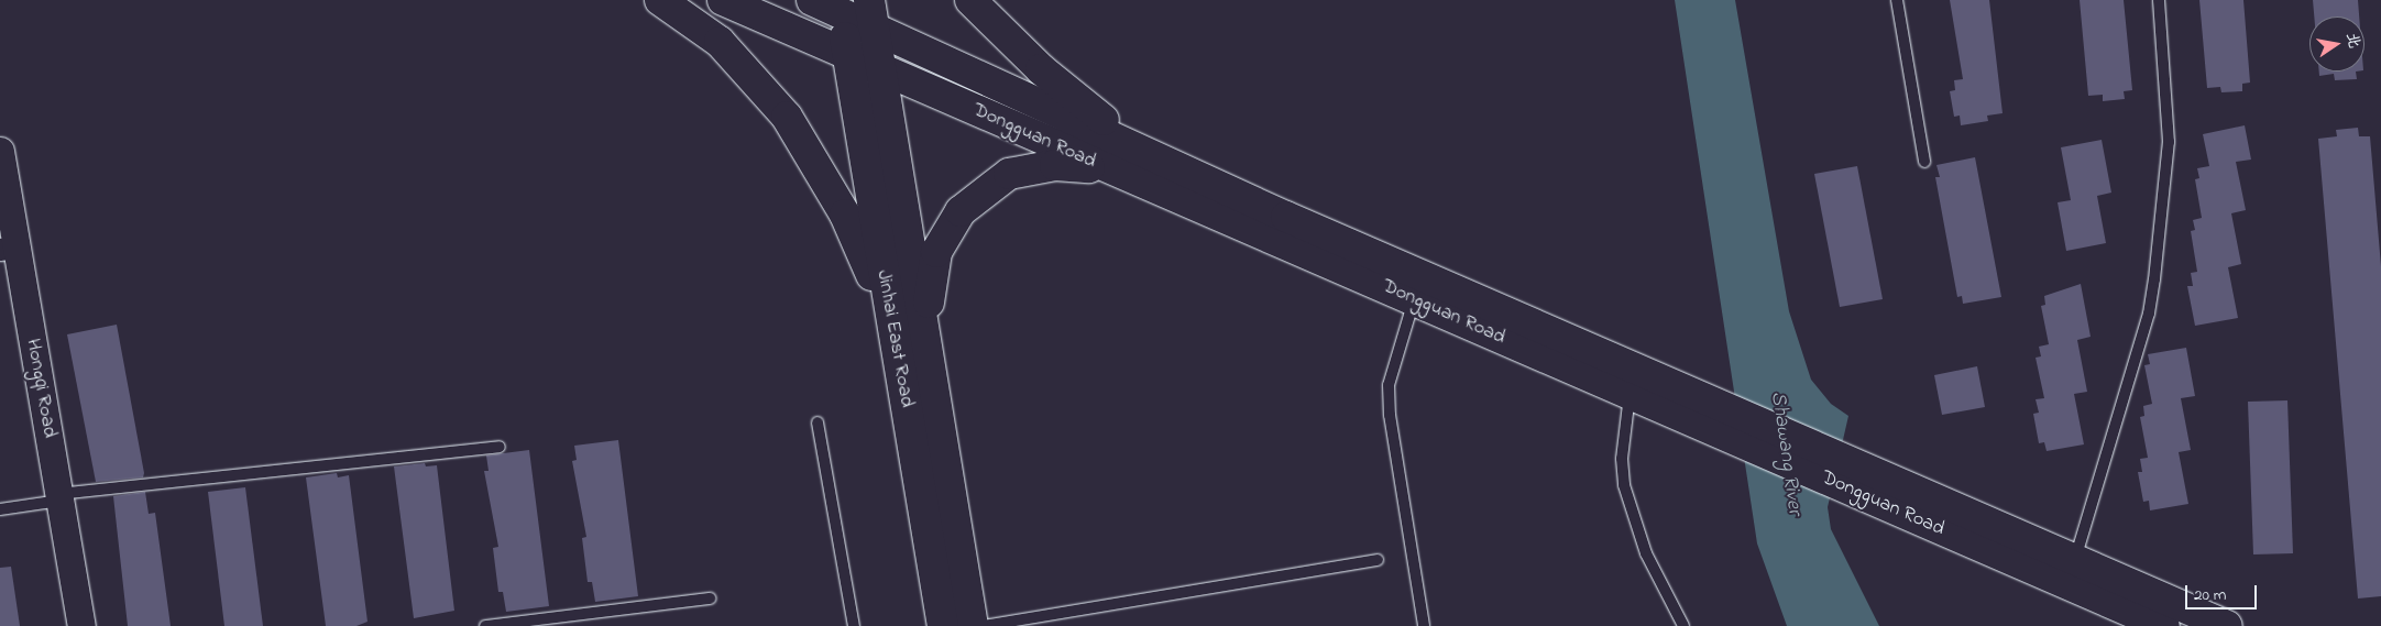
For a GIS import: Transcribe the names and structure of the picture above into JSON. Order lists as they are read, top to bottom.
{
  "streets": {
    "main road": ["Dongguan Road", "Jinhai East Road"],
    "street": ["Hongqi Road"]
  },
  "crossings": [
    ["Dongguan Road", "Jinhai East Road"]
  ],
  "water": ["Shawang River"],
  "scale_bar": "20 m",
  "north": "right"
}
